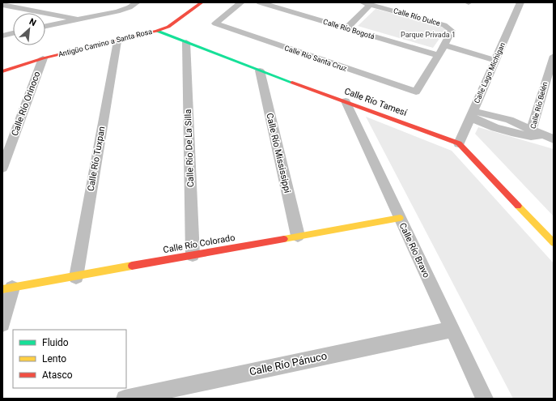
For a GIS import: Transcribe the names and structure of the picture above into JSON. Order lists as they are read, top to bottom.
{
  "streets": {
    "street": [
      "Calle Río Dulce",
      "Calle Río Bogotá",
      "Antigüo Camino a Santa Rosa",
      "Calle Río Santa Cruz",
      "Calle Lago Michigan",
      "Calle Río Tamesí",
      "Calle Río Orinoco",
      "Calle Río Belén",
      "Calle Río De La Silla",
      "Calle Río Mississippi",
      "Calle Río Tuxpan",
      "Calle Río Colorado",
      "Calle Río Bravo",
      "Calle Río Pánuco"
    ]
  },
  "crossings": [
    ["Calle Río Bogotá", "Calle Río Santa Cruz"],
    ["Antigüo Camino a Santa Rosa", "Calle Río Tamesí"],
    ["Antigüo Camino a Santa Rosa", "Calle Río Orinoco"],
    ["Antigüo Camino a Santa Rosa", "Calle Río Tuxpan"],
    ["Calle Lago Michigan", "Calle Río Tamesí"],
    ["Calle Río Tamesí", "Calle Río De La Silla"],
    ["Calle Río Tamesí", "Calle Río Mississippi"],
    ["Calle Río Tamesí", "Calle Río Bravo"],
    ["Calle Río De La Silla", "Calle Río Colorado"],
    ["Calle Río Mississippi", "Calle Río Colorado"],
    ["Calle Río Tuxpan", "Calle Río Colorado"],
    ["Calle Río Colorado", "Calle Río Bravo"],
    ["Calle Río Bravo", "Calle Río Pánuco"]
  ],
  "parks": ["Parque Privada 1"],
  "legend": ["Fluido", "Lento", "Atasco"],
  "north": "top right"
}
